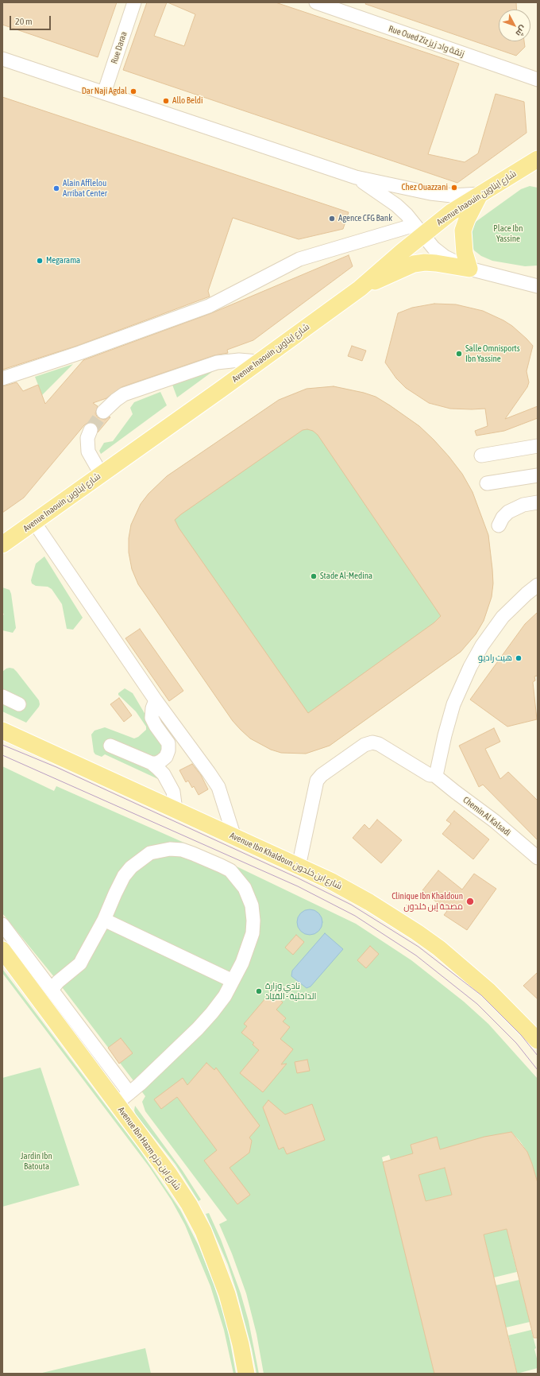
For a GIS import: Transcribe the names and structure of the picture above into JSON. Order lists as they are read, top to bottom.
{
  "streets": {
    "main road": ["Avenue Inaouin شارع ايناوين", "Avenue Ibn Khaldoun شارع ابن خلدون", "Avenue Ibn Hazm شارع ابن حزم"],
    "street": ["Rue Oued Ziz زنقة واد زيز", "Rue Daraa", "Chemin Al Kalsadi"]
  },
  "crossings": [
    ["Chemin Al Kalsadi", "Avenue Ibn Khaldoun شارع ابن خلدون"]
  ],
  "parks": ["Place Ibn Yassine", "Jardin Ibn Batouta"],
  "places": [
    "Dar Naji Agdal",
    "Allo Beldi",
    "Chez Ouazzani",
    "Alain Afflelou Arribat Center",
    "Agence CFG Bank",
    "Megarama",
    "Salle Omnisports Ibn Yassine",
    "Stade Al-Medina",
    "هيت راديو",
    "Clinique Ibn Khaldoun مصحة إبن خلدون",
    "نادي وزارة الداخلية - القيّاد"
  ],
  "scale_bar": "20 m",
  "north": "bottom right"
}
